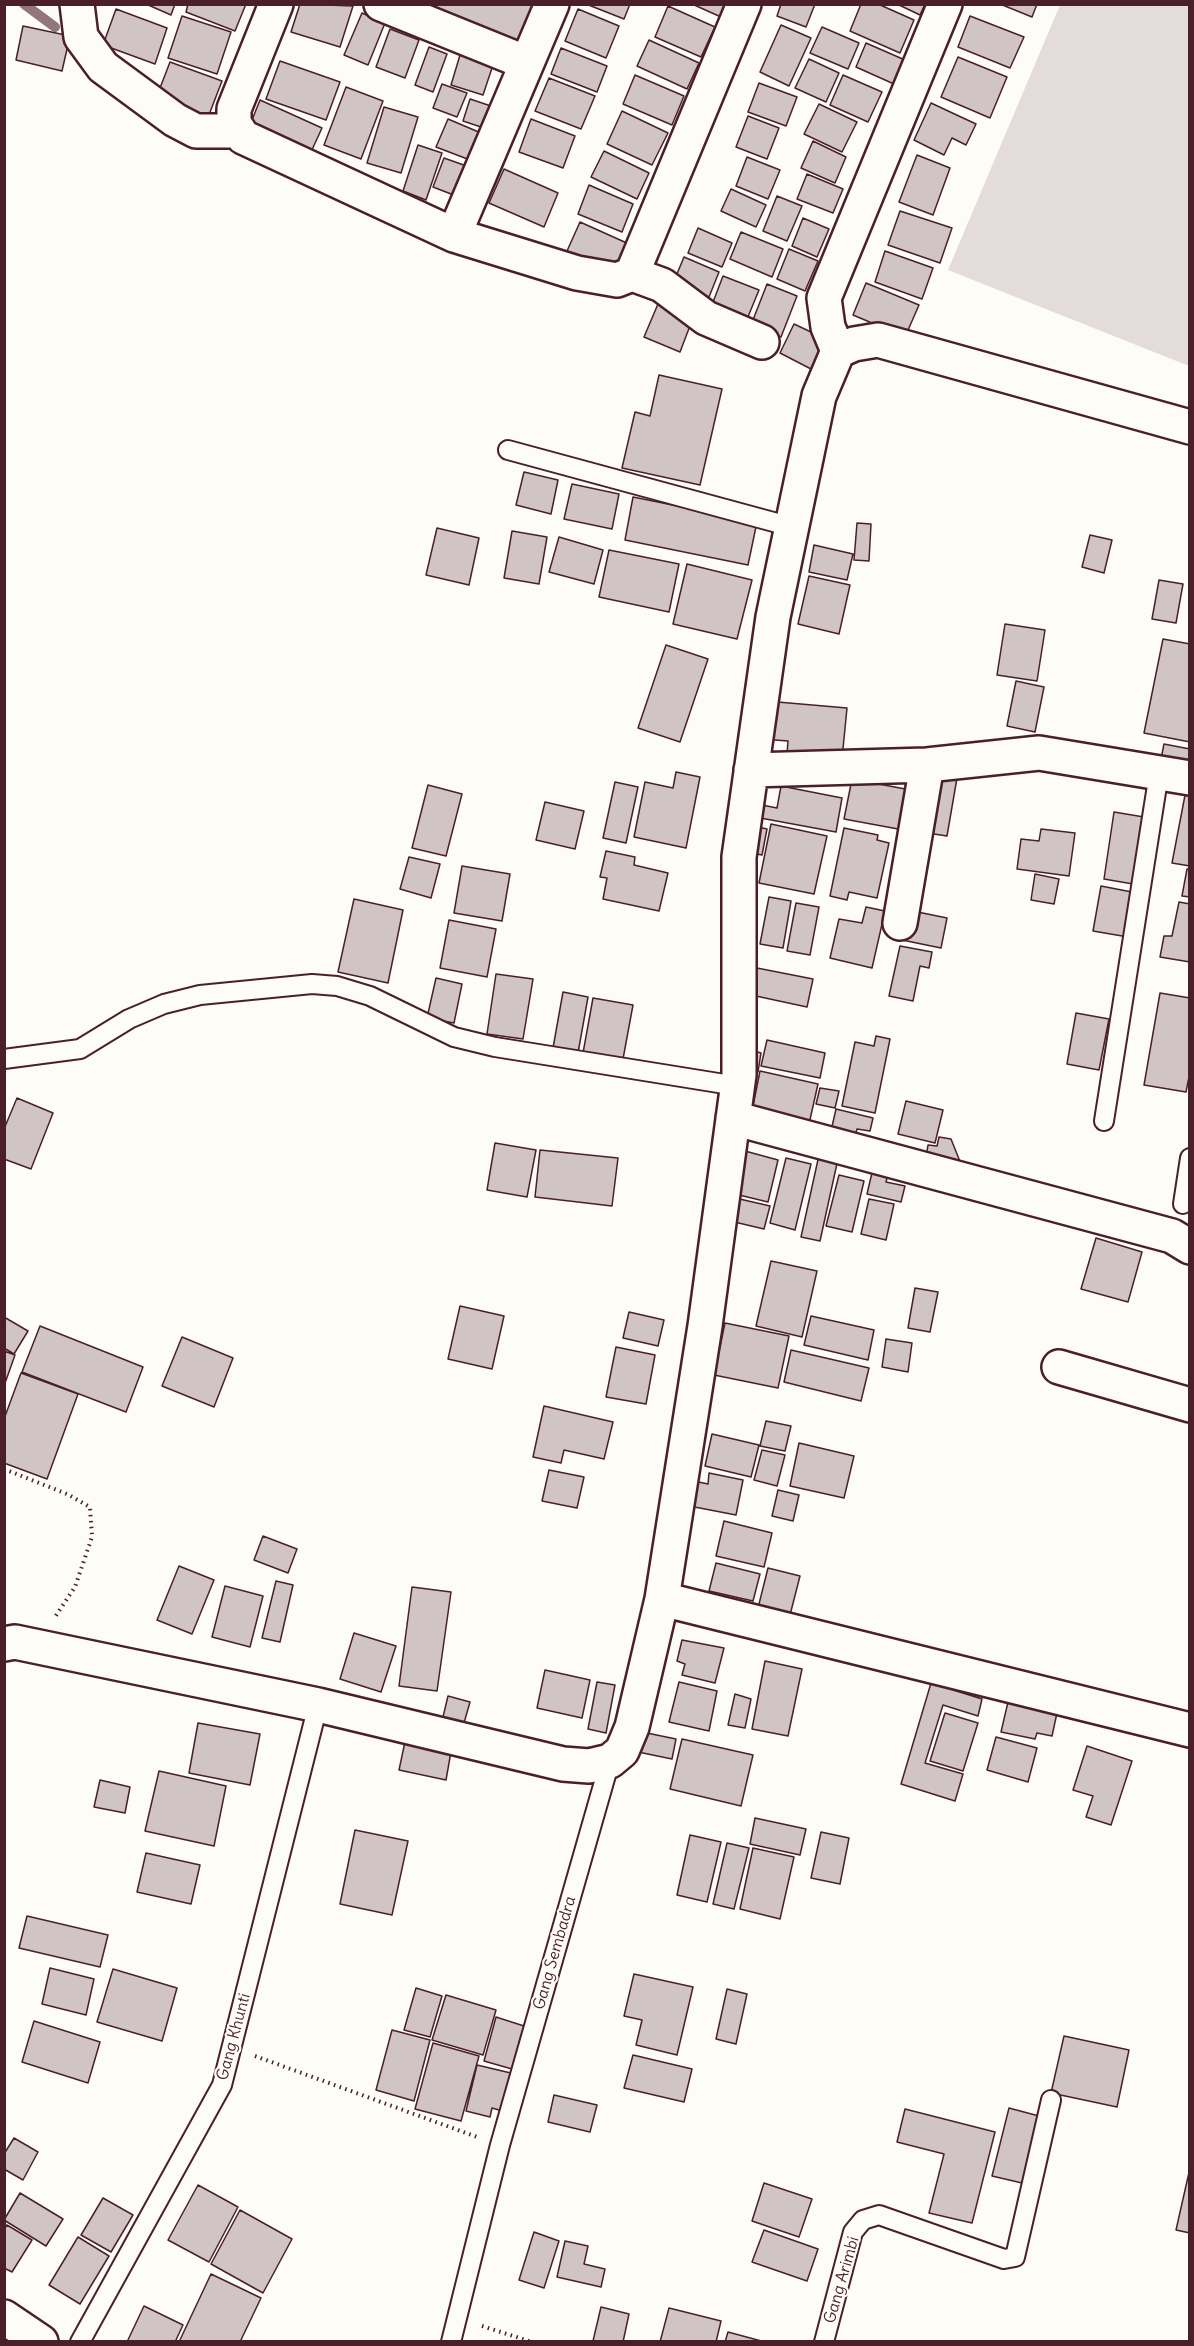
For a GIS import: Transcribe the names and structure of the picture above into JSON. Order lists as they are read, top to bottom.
{
  "streets": {
    "lane": ["Gang Sembadra", "Gang Khunti", "Gang Arimbi"]
  }
}
